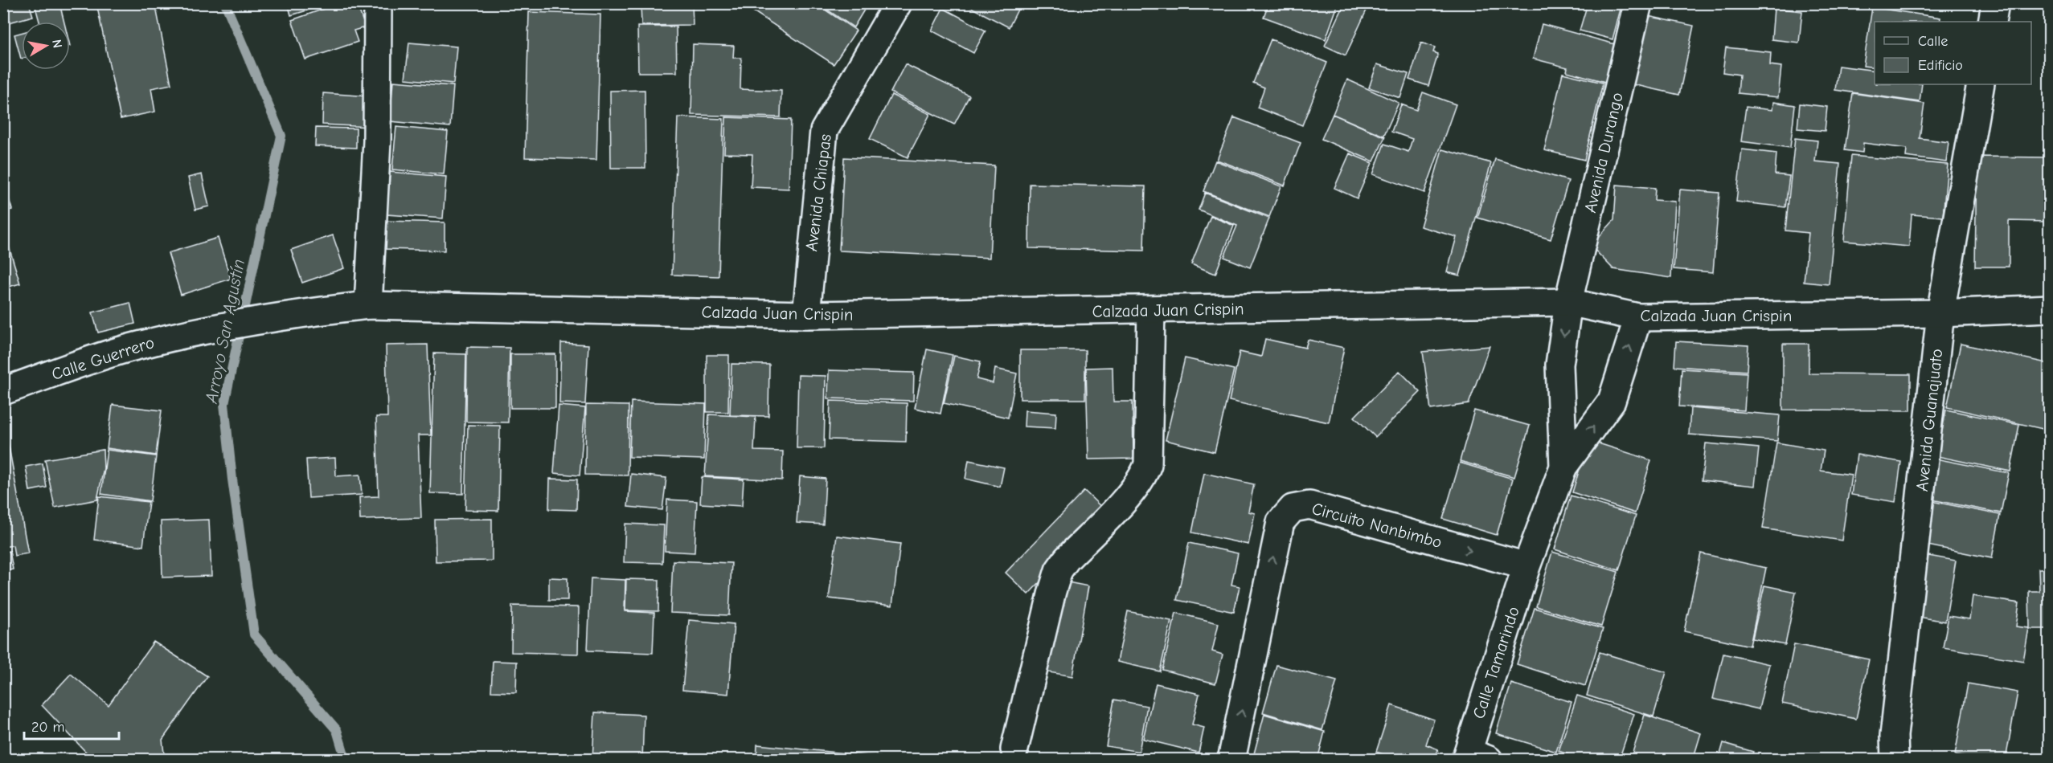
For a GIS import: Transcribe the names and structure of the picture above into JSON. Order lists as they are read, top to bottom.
{
  "streets": {
    "street": [
      "Avenida Durango",
      "Avenida Chiapas",
      "Calzada Juan Crispin",
      "Calle Guerrero",
      "Avenida Guanajuato",
      "Circuito Nanbimbo",
      "Calle Tamarindo"
    ]
  },
  "crossings": [
    ["Avenida Durango", "Calzada Juan Crispin"],
    ["Avenida Chiapas", "Calzada Juan Crispin"],
    ["Calzada Juan Crispin", "Calle Guerrero"],
    ["Calzada Juan Crispin", "Avenida Guanajuato"],
    ["Circuito Nanbimbo", "Calle Tamarindo"]
  ],
  "water": ["Arroyo San Agustín"],
  "legend": ["Calle", "Edificio"],
  "scale_bar": "20 m",
  "north": "right"
}
